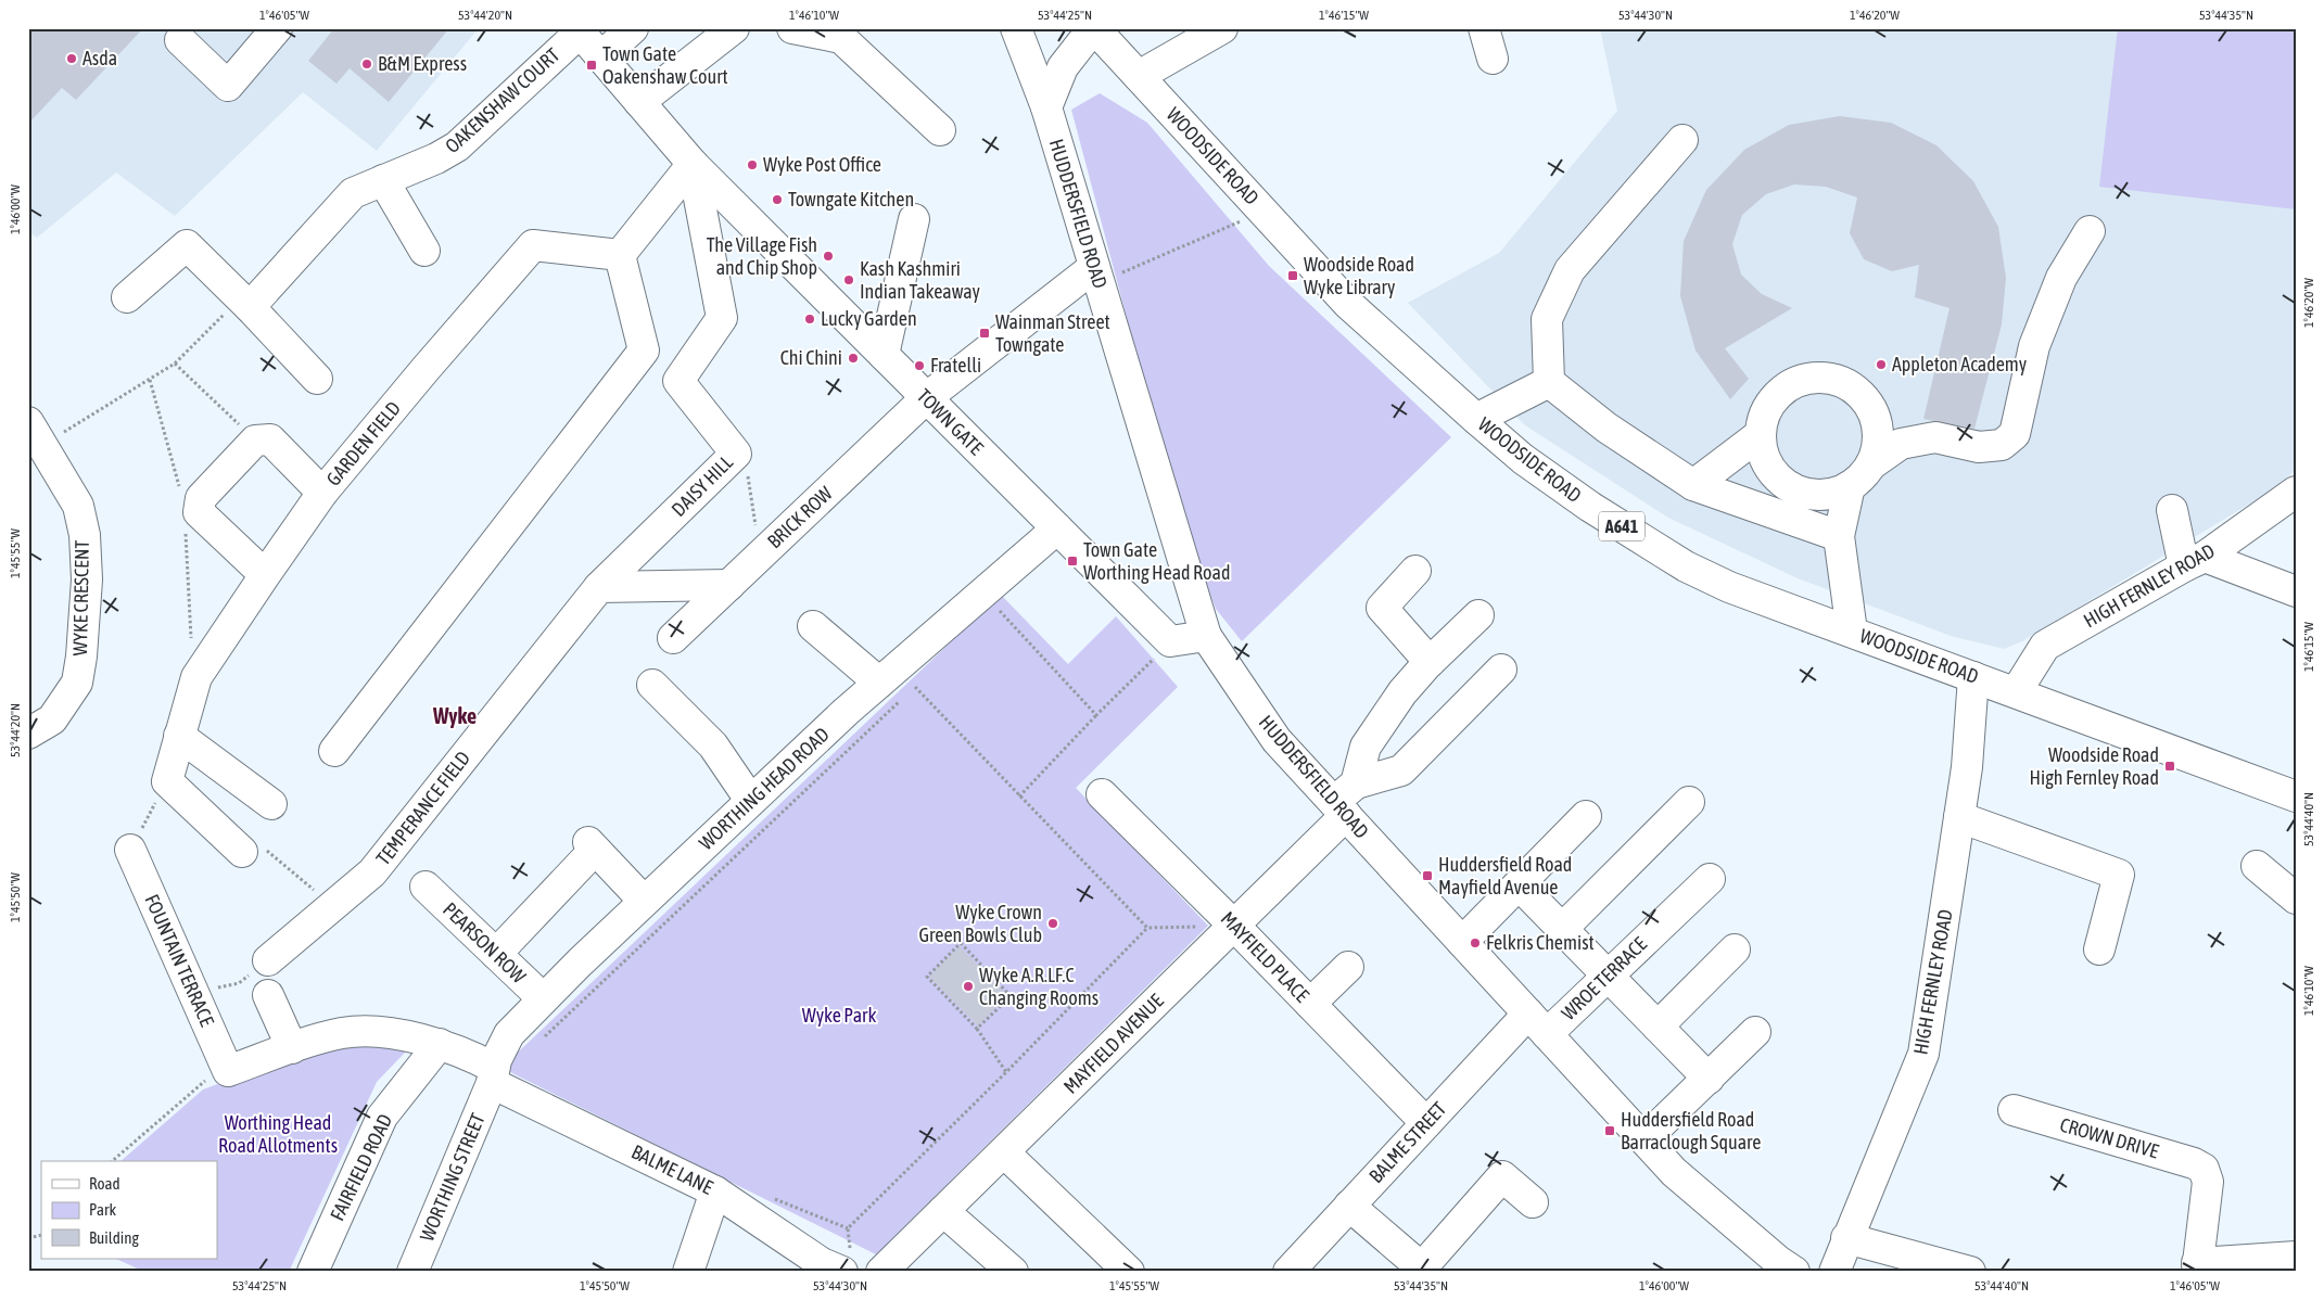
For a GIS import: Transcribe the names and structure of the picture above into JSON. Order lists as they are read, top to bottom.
{
  "streets": {
    "street": [
      "OAKENSHAW COURT",
      "WOODSIDE ROAD",
      "HUDDERSFIELD ROAD",
      "TOWN GATE",
      "GARDEN FIELD",
      "DAISY HILL",
      "BRICK ROW",
      "A641",
      "HIGH FERNLEY ROAD",
      "WYKE CRESCENT",
      "WORTHING HEAD ROAD",
      "TEMPERANCE FIELD",
      "PEARSON ROW",
      "MAYFIELD PLACE",
      "FOUNTAIN TERRACE",
      "WROE TERRACE",
      "MAYFIELD AVENUE",
      "CROWN DRIVE",
      "BALME STREET",
      "FAIRFIELD ROAD",
      "BALME LANE",
      "WORTHING STREET"
    ]
  },
  "crossings": [
    ["OAKENSHAW COURT", "TOWN GATE"],
    ["WOODSIDE ROAD", "HIGH FERNLEY ROAD"],
    ["HUDDERSFIELD ROAD", "BRICK ROW"],
    ["HUDDERSFIELD ROAD", "WROE TERRACE"],
    ["HUDDERSFIELD ROAD", "MAYFIELD AVENUE"],
    ["HUDDERSFIELD ROAD", "BALME STREET"],
    ["TOWN GATE", "DAISY HILL"],
    ["TOWN GATE", "BRICK ROW"],
    ["TOWN GATE", "WORTHING HEAD ROAD"],
    ["DAISY HILL", "TEMPERANCE FIELD"],
    ["WORTHING HEAD ROAD", "PEARSON ROW"],
    ["WORTHING HEAD ROAD", "BALME LANE"],
    ["WORTHING HEAD ROAD", "WORTHING STREET"],
    ["MAYFIELD PLACE", "MAYFIELD AVENUE"],
    ["MAYFIELD PLACE", "BALME STREET"],
    ["WROE TERRACE", "BALME STREET"],
    ["BALME LANE", "WORTHING STREET"]
  ],
  "districts": ["Wyke"],
  "parks": ["Wyke Park", "Worthing Head Road Allotments"],
  "places": {
    "other": [
      "Asda",
      "B&M Express",
      "Wyke Post Office",
      "Towngate Kitchen",
      "The Village Fish and Chip Shop",
      "Kash Kashmiri Indian Takeaway",
      "Lucky Garden",
      "Chi Chini",
      "Appleton Academy",
      "Fratelli",
      "Wyke Crown Green Bowls Club",
      "Felkris Chemist",
      "Wyke A.R.LF.C Changing Rooms"
    ],
    "transit": [
      "Town Gate Oakenshaw Court",
      "Woodside Road Wyke Library",
      "Wainman Street Towngate",
      "Town Gate Worthing Head Road",
      "Woodside Road High Fernley Road",
      "Huddersfield Road Mayfield Avenue",
      "Huddersfield Road Barraclough Square"
    ]
  },
  "legend": ["Road", "Park", "Building"],
  "coordinates": [
    "1°46'05\"W",
    "53°44'20\"N",
    "1°46'10\"W",
    "53°44'25\"N",
    "1°46'15\"W",
    "53°44'30\"N",
    "1°46'20\"W",
    "53°44'35\"N",
    "1°46'00\"W",
    "1°45'55\"W",
    "53°44'40\"N",
    "1°45'50\"W"
  ]
}
